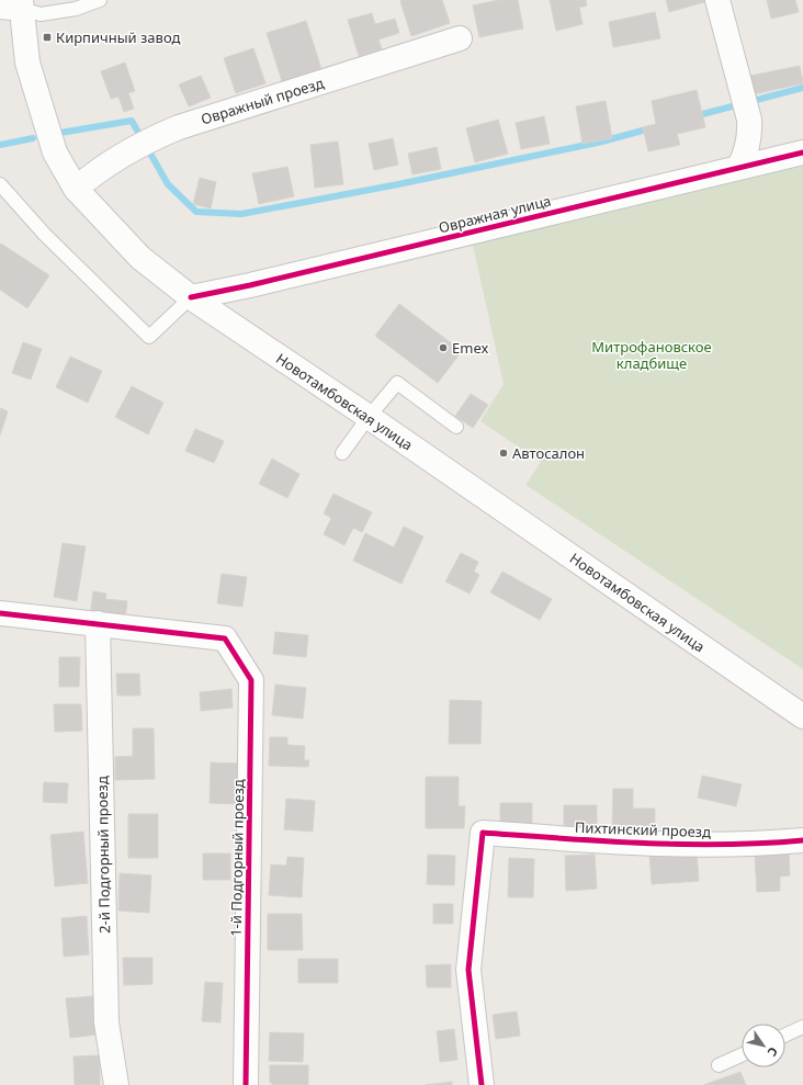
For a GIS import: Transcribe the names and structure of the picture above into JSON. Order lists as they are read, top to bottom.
{
  "streets": {
    "street": [
      "Овражный проезд",
      "Овражная улица",
      "Новотамбовская улица",
      "Пихтинский проезд",
      "2-й Подгорный проезд",
      "1-й Подгорный проезд"
    ]
  },
  "crossings": [
    ["Овражный проезд", "Новотамбовская улица"],
    ["Овражная улица", "Новотамбовская улица"],
    ["2-й Подгорный проезд", "1-й Подгорный проезд"]
  ],
  "parks": ["Митрофановское кладбище"],
  "places": {
    "transit": ["Кирпичный завод"],
    "other": ["Emex", "Автосалон"]
  },
  "north": "bottom right"
}
